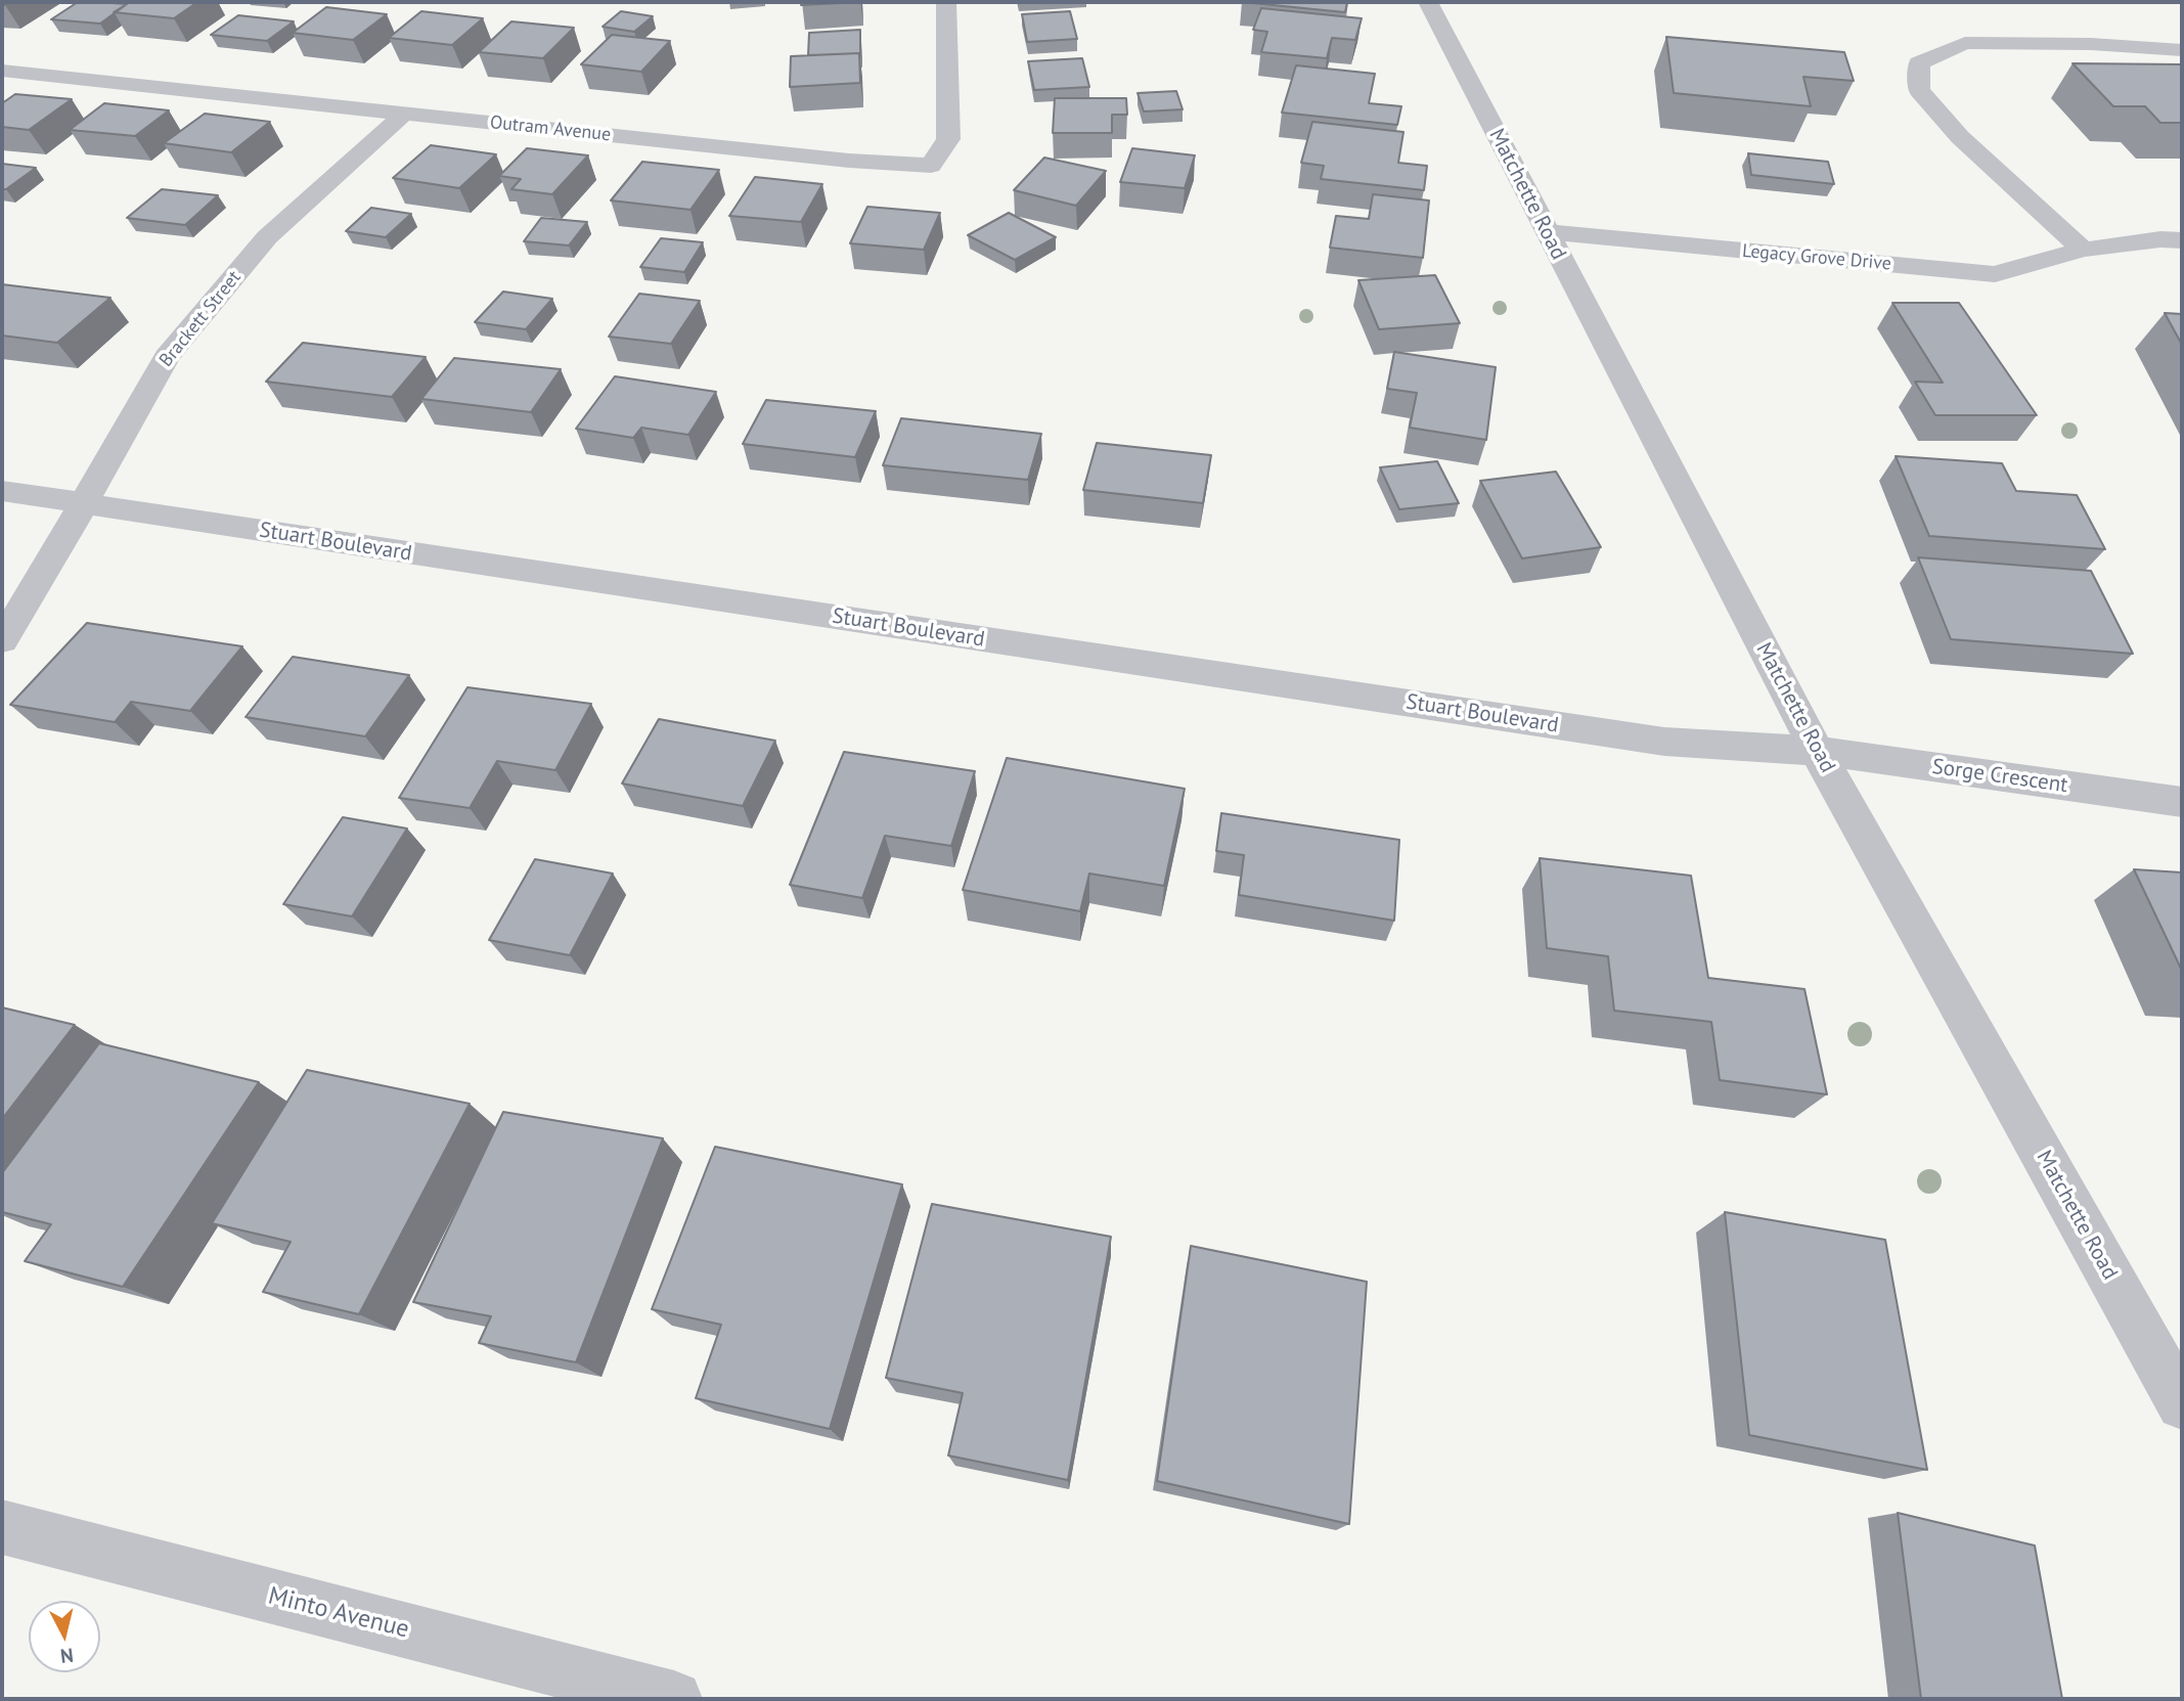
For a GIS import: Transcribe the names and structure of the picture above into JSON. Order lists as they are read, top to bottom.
{
  "streets": {
    "street": [
      "Outram Avenue",
      "Matchette Road",
      "Legacy Grove Drive",
      "Brackett Street",
      "Stuart Boulevard",
      "Sorge Crescent",
      "Minto Avenue"
    ]
  },
  "crossings": [
    ["Outram Avenue", "Brackett Street"],
    ["Matchette Road", "Legacy Grove Drive"],
    ["Matchette Road", "Stuart Boulevard"],
    ["Matchette Road", "Sorge Crescent"],
    ["Brackett Street", "Stuart Boulevard"],
    ["Stuart Boulevard", "Sorge Crescent"]
  ],
  "north": "bottom"
}
